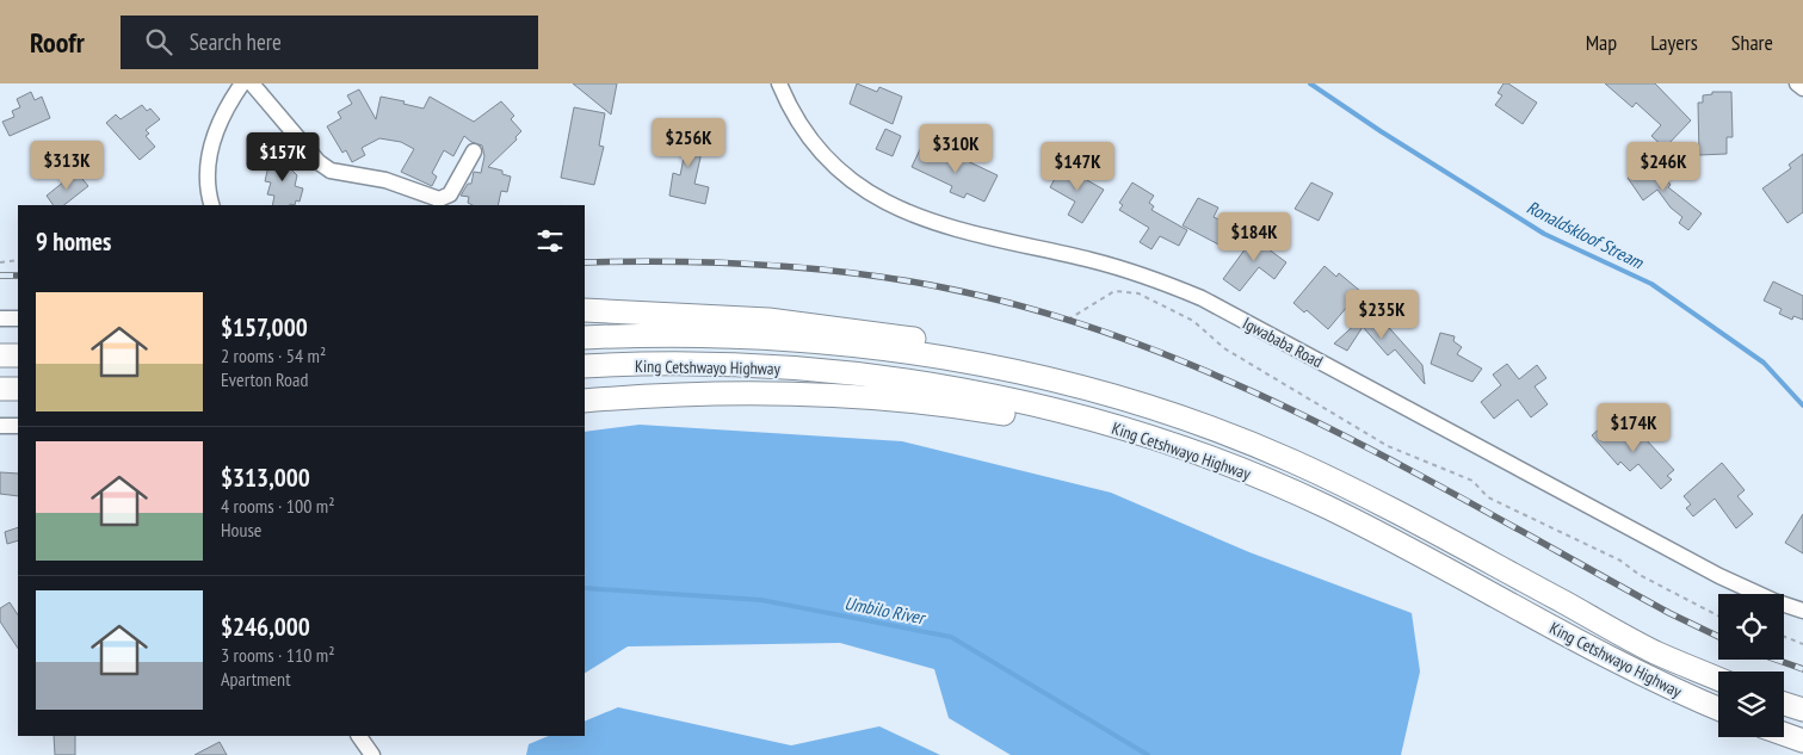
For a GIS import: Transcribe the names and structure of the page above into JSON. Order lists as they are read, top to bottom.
{
  "streets": {
    "highway": ["King Cetshwayo Highway"],
    "street": ["Igwababa Road"]
  },
  "water": ["Ronaldskloof Stream", "Umbilo River"],
  "page": {
    "header": "Roofr",
    "search": "Search here",
    "nav": ["Map", "Layers", "Share"],
    "price": [
      "$256K",
      "$310K",
      "$157K",
      "$313K",
      "$147K",
      "$246K",
      "$184K",
      "$235K",
      "$174K"
    ],
    "heading": "9 homes",
    "list": [
      {
        "name": "$157,000",
        "note": "2 rooms · 54 m² · Everton Road"
      },
      {
        "name": "$313,000",
        "note": "4 rooms · 100 m² · House"
      },
      {
        "name": "$246,000",
        "note": "3 rooms · 110 m² · Apartment"
      }
    ]
  }
}
